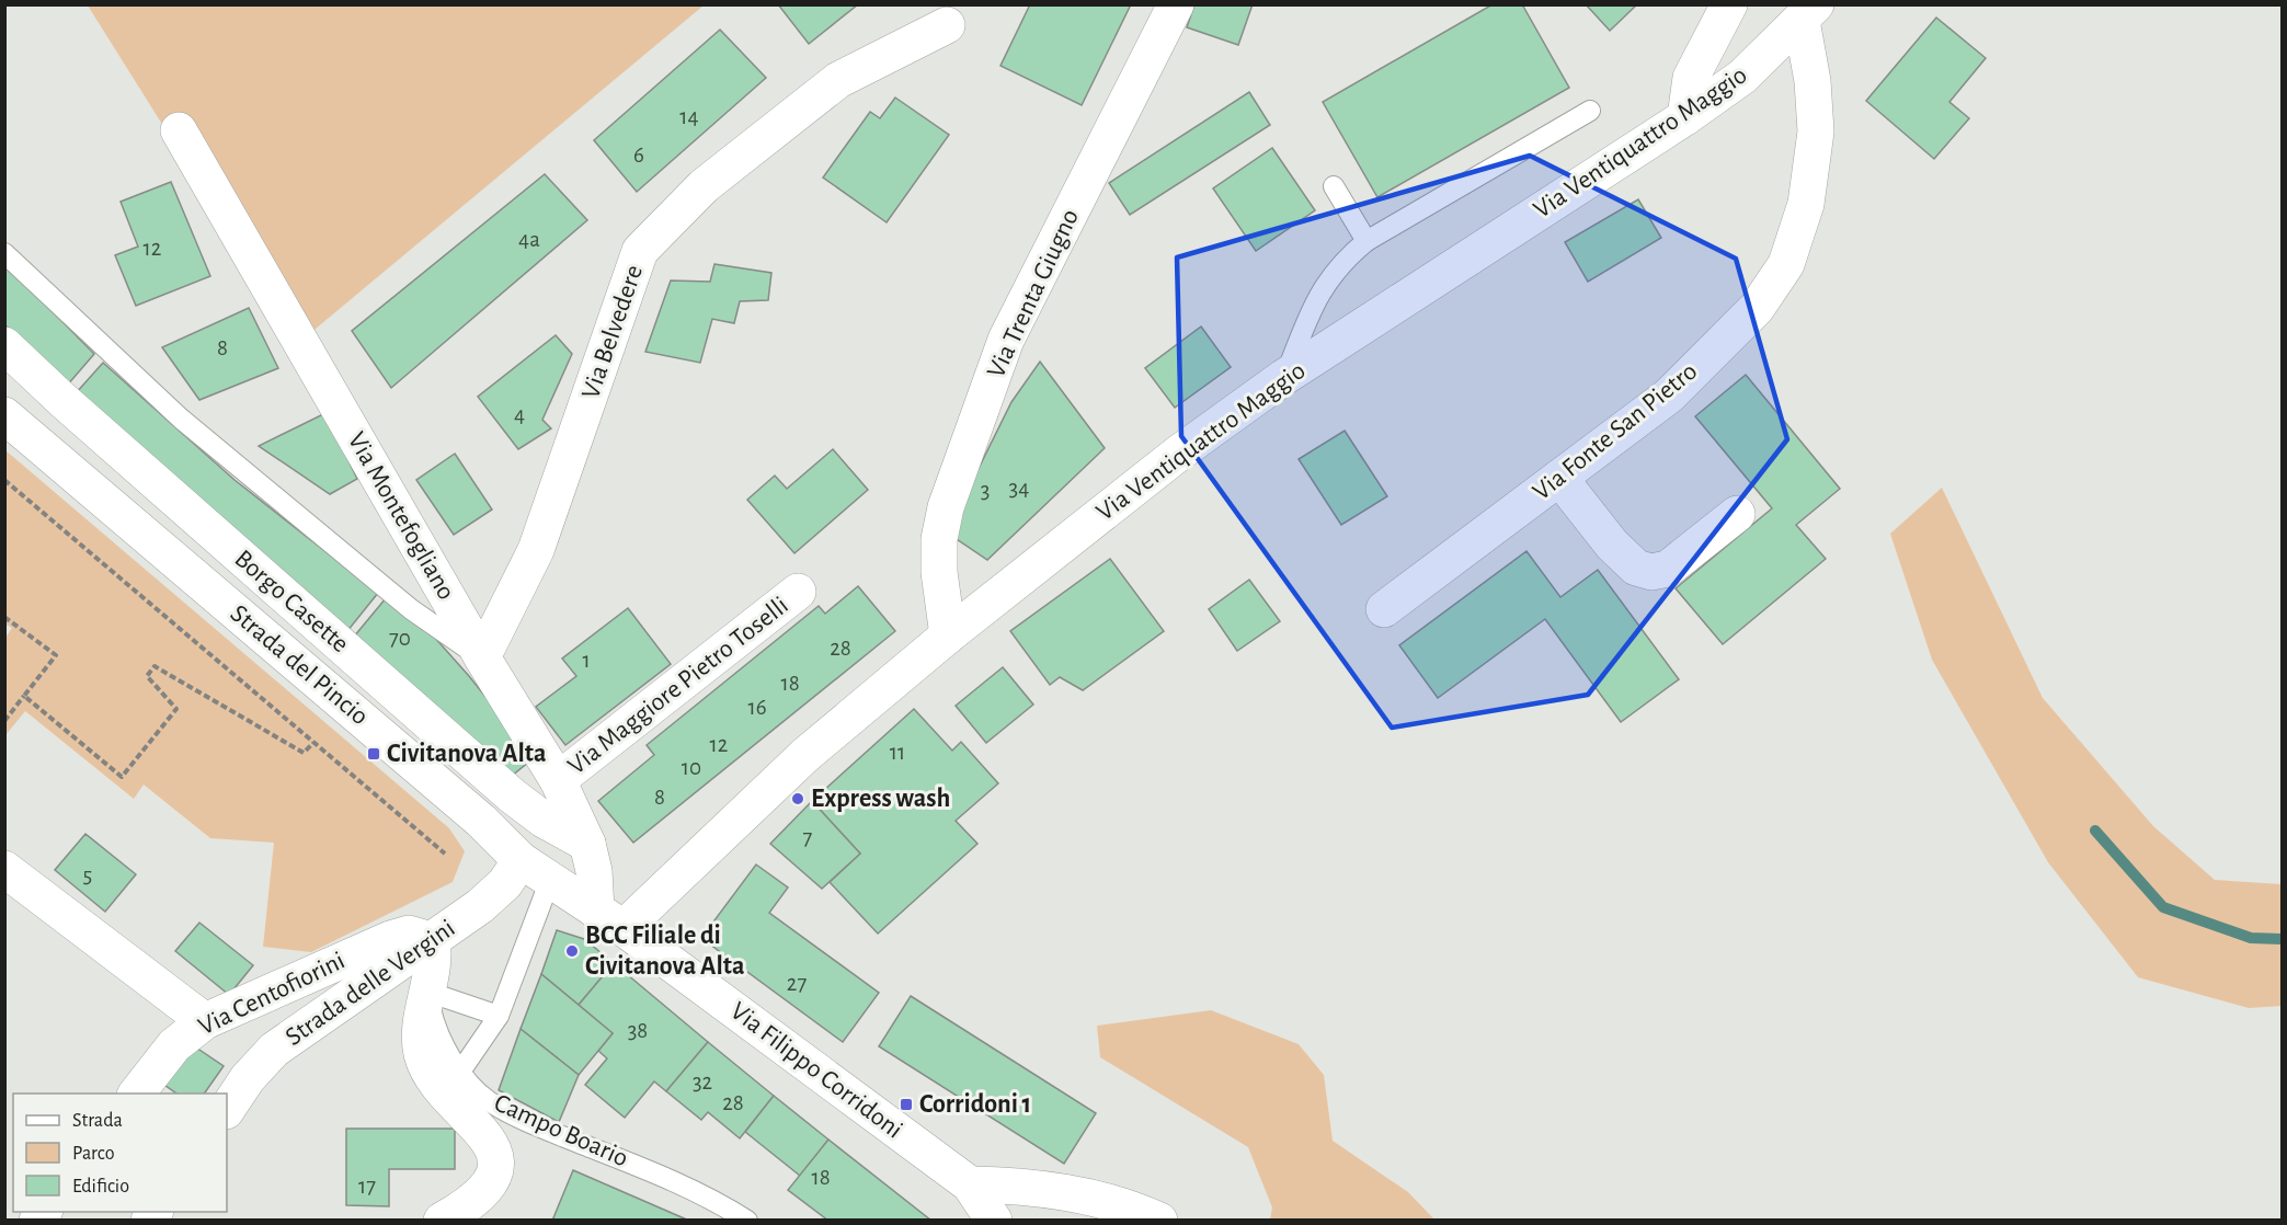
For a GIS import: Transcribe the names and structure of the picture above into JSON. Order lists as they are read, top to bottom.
{
  "streets": {
    "street": [
      "Via Ventiquattro Maggio",
      "Via Trenta Giugno",
      "Via Belvedere",
      "Via Fonte San Pietro",
      "Via Montefogliano",
      "Borgo Casette",
      "Strada del Pincio",
      "Via Maggiore Pietro Toselli",
      "Strada delle Vergini",
      "Via Centofiorini",
      "Via Filippo Corridoni"
    ],
    "lane": ["Campo Boario"]
  },
  "crossings": [
    ["Via Ventiquattro Maggio", "Via Trenta Giugno"],
    ["Via Ventiquattro Maggio", "Via Fonte San Pietro"],
    ["Via Ventiquattro Maggio", "Via Montefogliano"],
    ["Via Ventiquattro Maggio", "Strada del Pincio"],
    ["Via Ventiquattro Maggio", "Via Filippo Corridoni"],
    ["Via Belvedere", "Via Montefogliano"],
    ["Via Montefogliano", "Borgo Casette"],
    ["Via Montefogliano", "Strada del Pincio"],
    ["Via Montefogliano", "Via Maggiore Pietro Toselli"],
    ["Via Montefogliano", "Via Filippo Corridoni"],
    ["Strada del Pincio", "Strada delle Vergini"],
    ["Strada del Pincio", "Via Filippo Corridoni"],
    ["Strada delle Vergini", "Via Centofiorini"]
  ],
  "places": {
    "transit": ["Civitanova Alta", "Corridoni 1"],
    "other": ["Express wash", "BCC Filiale di Civitanova Alta"]
  },
  "house_numbers": [
    "14",
    "6",
    "4a",
    "12",
    "8",
    "4",
    "34",
    "3",
    "70",
    "28",
    "1",
    "18",
    "16",
    "12",
    "11",
    "10",
    "8",
    "7",
    "5",
    "27",
    "38",
    "32",
    "28",
    "18",
    "17"
  ],
  "legend": ["Strada", "Parco", "Edificio"]
}
